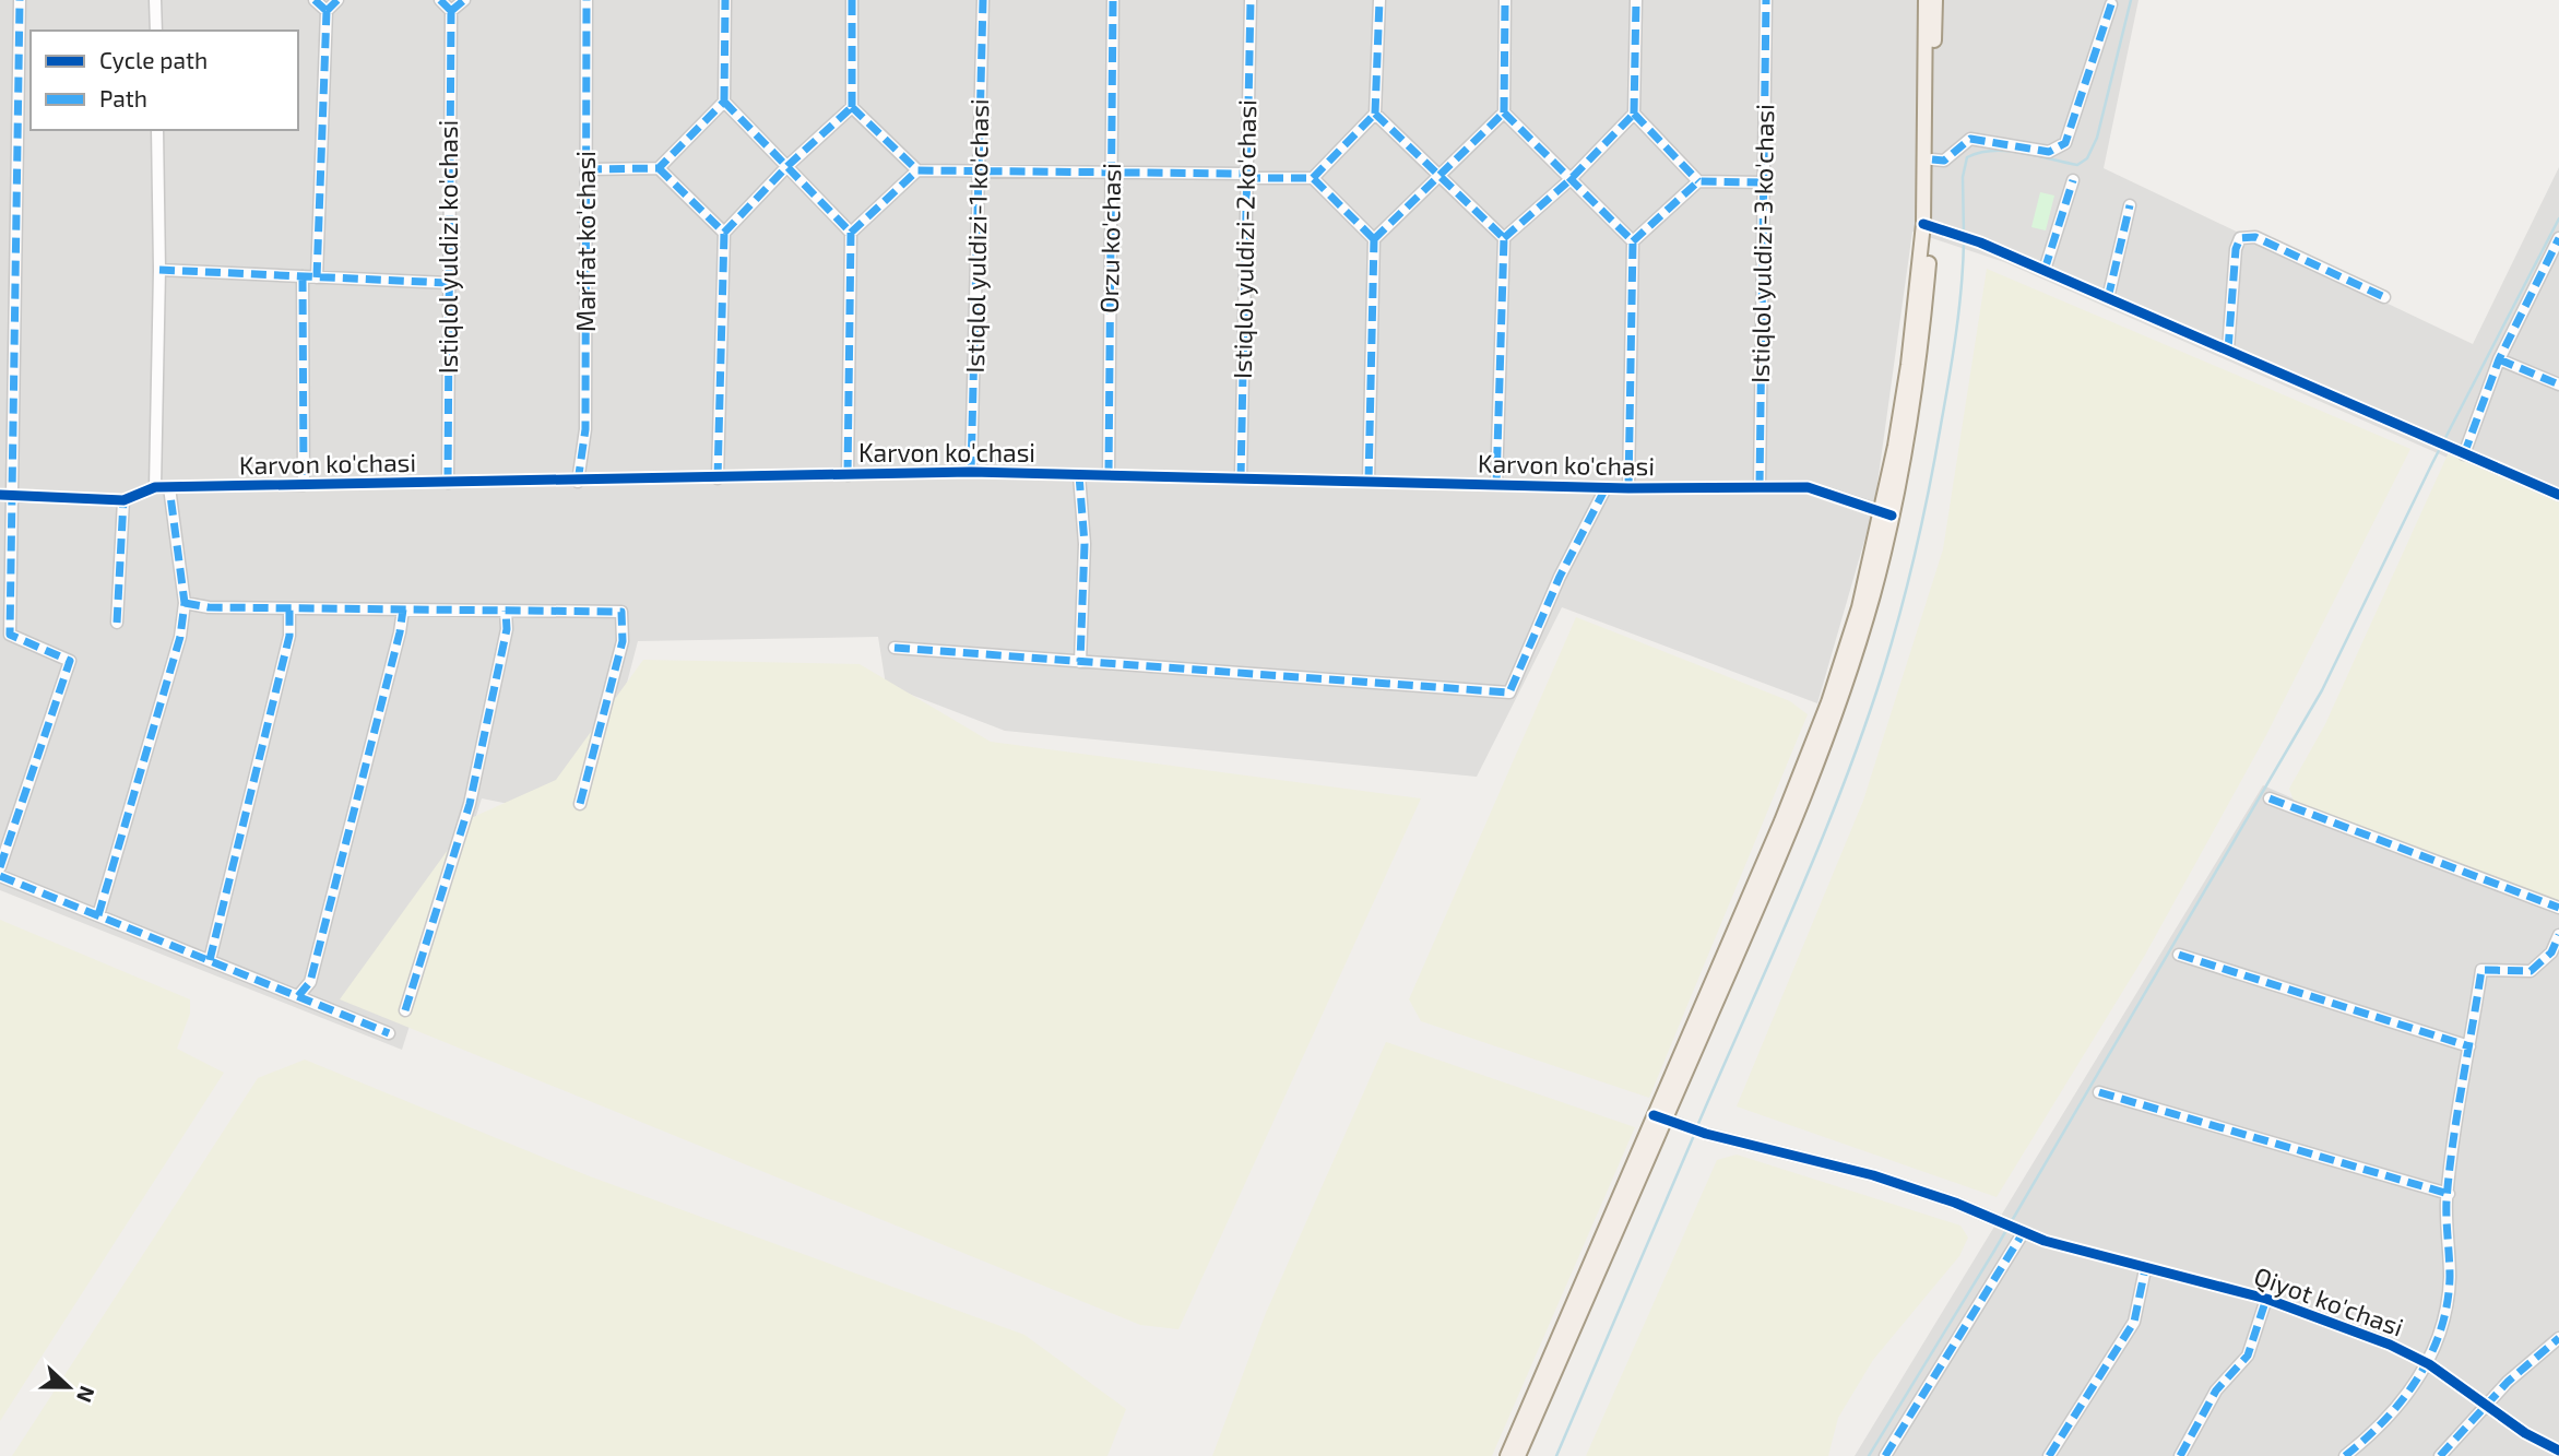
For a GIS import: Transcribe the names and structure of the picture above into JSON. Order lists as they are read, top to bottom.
{
  "streets": {
    "street": [
      "Istiqlol yuldizi-1 ko'chasi",
      "Orzu ko'chasi",
      "Istiqlol yuldizi-2 ko'chasi",
      "Marifat ko'chasi",
      "Istiqlol yuldizi-3 ko'chasi",
      "Istiqlol yuldizi ko'chasi",
      "Karvon ko'chasi",
      "Qiyot ko'chasi"
    ]
  },
  "crossings": [
    ["Istiqlol yuldizi-1 ko'chasi", "Karvon ko'chasi"],
    ["Orzu ko'chasi", "Karvon ko'chasi"],
    ["Istiqlol yuldizi-2 ko'chasi", "Karvon ko'chasi"],
    ["Marifat ko'chasi", "Karvon ko'chasi"],
    ["Istiqlol yuldizi-3 ko'chasi", "Karvon ko'chasi"],
    ["Istiqlol yuldizi ko'chasi", "Karvon ko'chasi"]
  ],
  "legend": ["Cycle path", "Path"],
  "north": "right"
}
